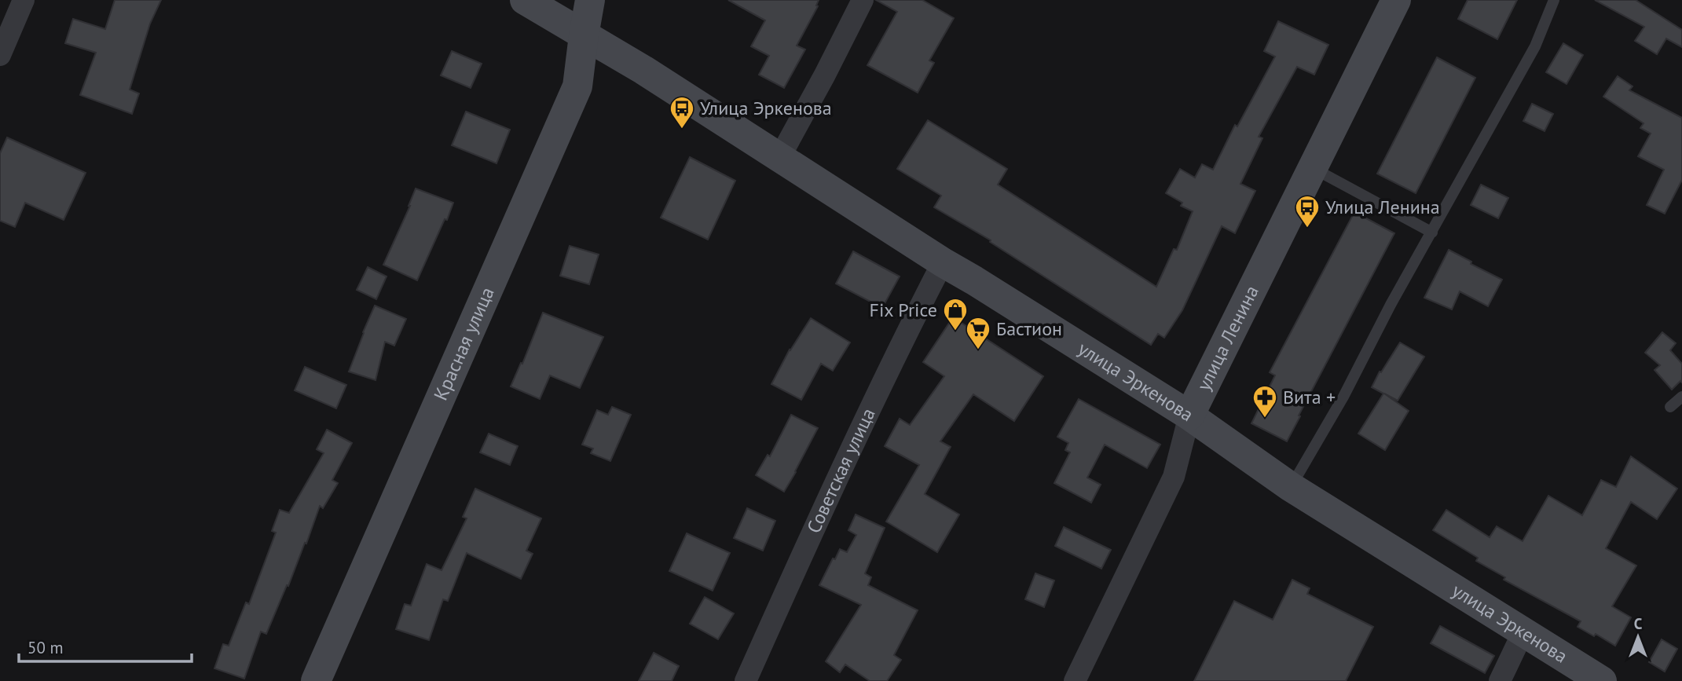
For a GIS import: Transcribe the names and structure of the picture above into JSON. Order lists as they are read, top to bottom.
{
  "streets": {
    "street": [
      "улица Ленина",
      "Красная улица",
      "улица Эркенова",
      "Советская улица"
    ]
  },
  "crossings": [
    ["улица Ленина", "улица Эркенова"],
    ["Красная улица", "улица Эркенова"],
    ["улица Эркенова", "Советская улица"]
  ],
  "places": {
    "bus stop": ["Улица Эркенова", "Улица Ленина"],
    "shop": ["Fix Price"],
    "supermarket": ["Бастион"],
    "pharmacy": ["Вита +"]
  },
  "scale_bar": "50 m",
  "north": "top"
}
